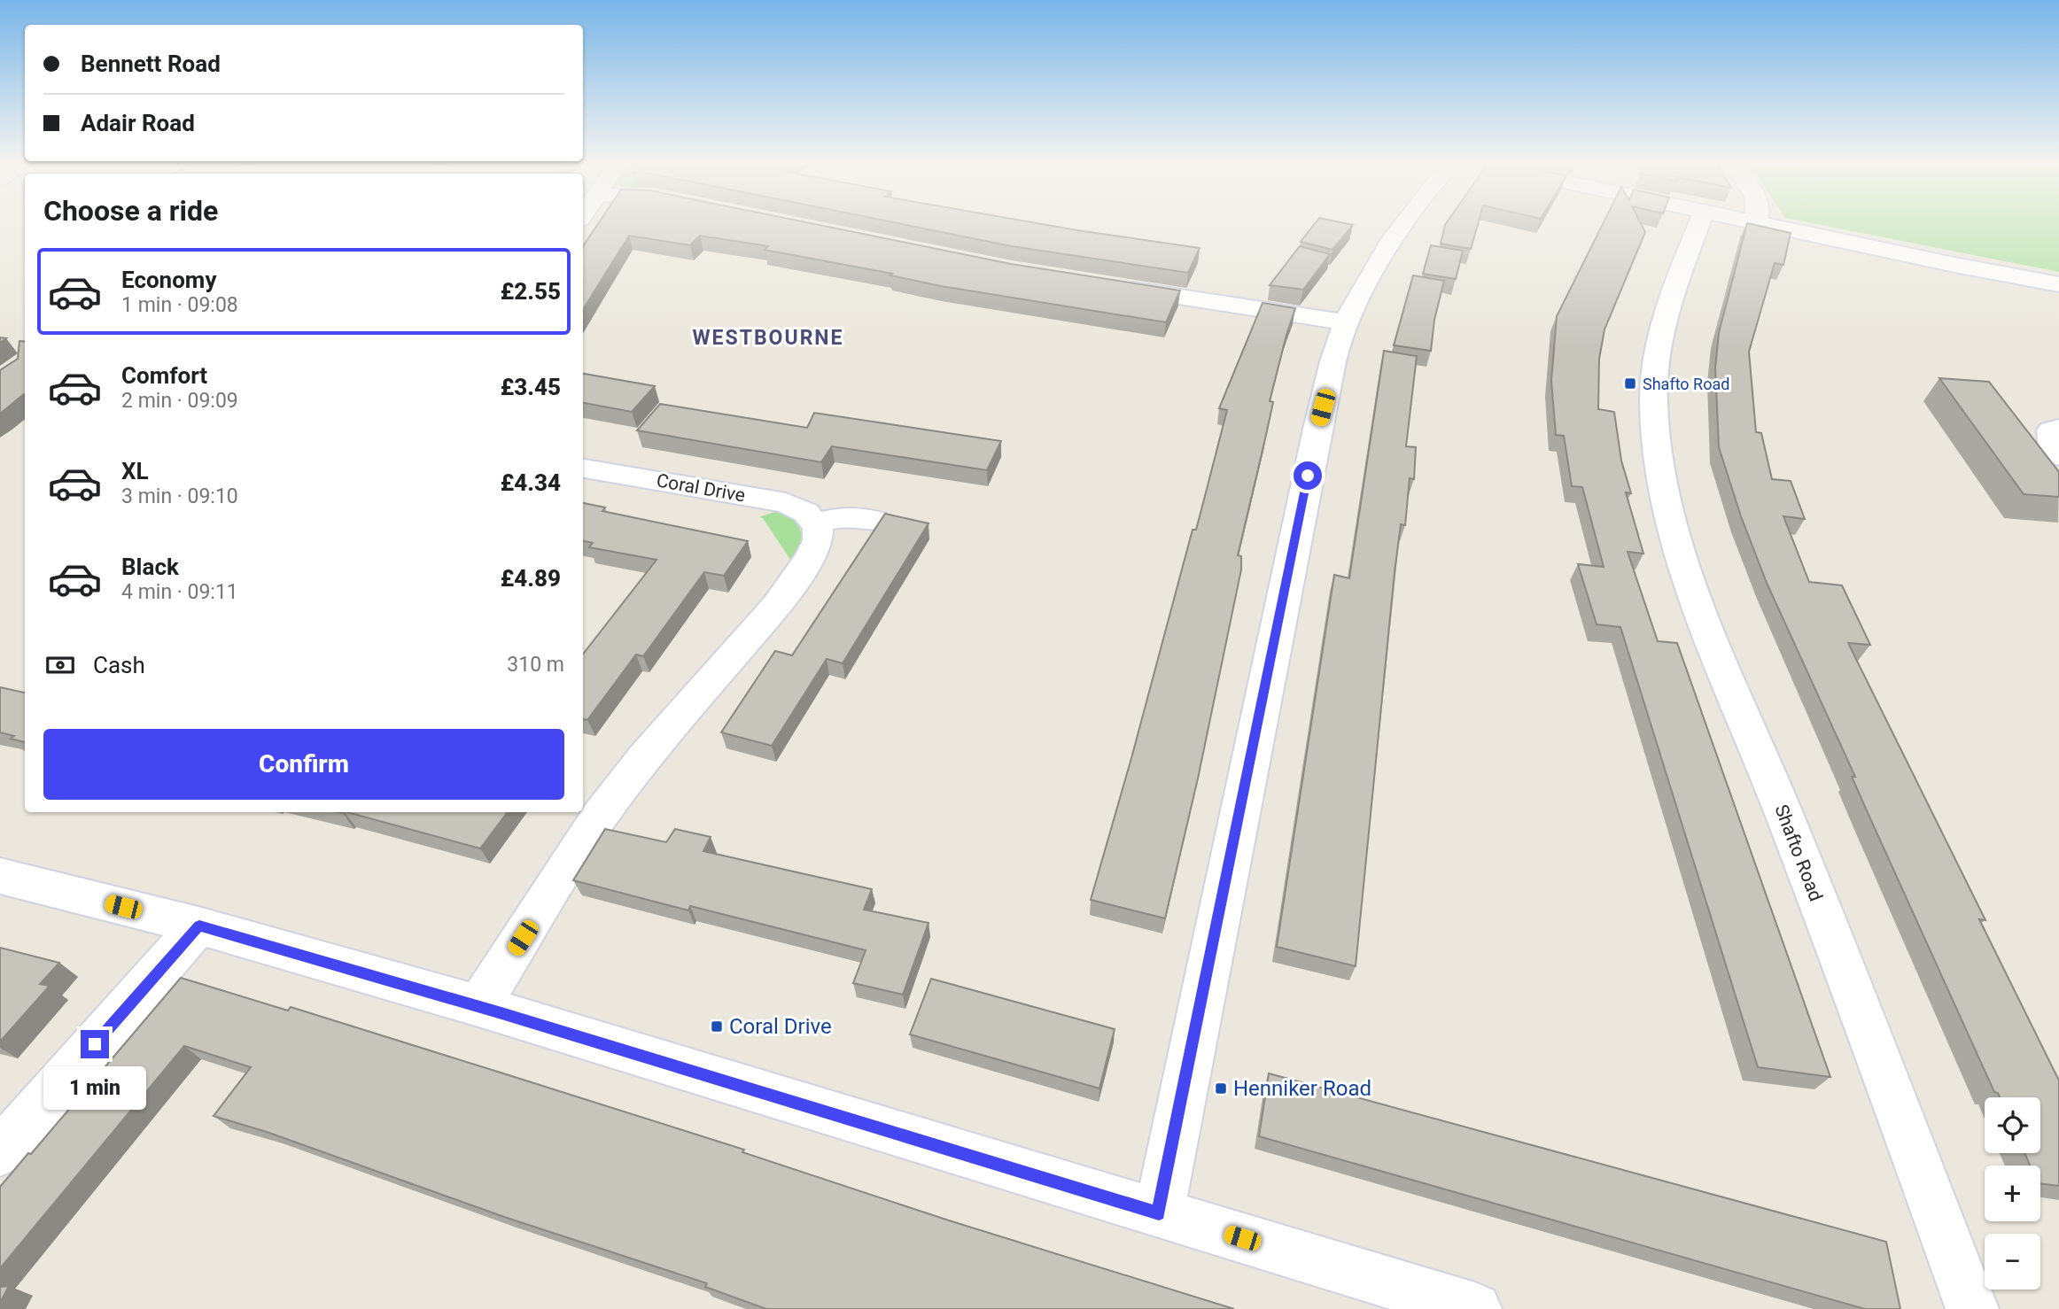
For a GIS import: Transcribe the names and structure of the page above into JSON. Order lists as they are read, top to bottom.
{
  "streets": {
    "street": ["Coral Drive", "Shafto Road"]
  },
  "districts": ["WESTBOURNE"],
  "places": {
    "transit": ["Shafto Road", "Coral Drive", "Henniker Road"]
  },
  "page": {
    "banner": ["Bennett Road", "Adair Road"],
    "heading": "Choose a ride",
    "list": [
      {
        "name": "Economy",
        "note": "1 min · 09:08",
        "value": "£2.55"
      },
      {
        "name": "Comfort",
        "note": "2 min · 09:09",
        "value": "£3.45"
      },
      {
        "name": "XL",
        "note": "3 min · 09:10",
        "value": "£4.34"
      },
      {
        "name": "Black",
        "note": "4 min · 09:11",
        "value": "£4.89"
      }
    ],
    "pay": ["Cash", "310 m"],
    "buttons": "Confirm",
    "bubble": "1 min",
    "map_buttons": ["+", "−"]
  }
}
